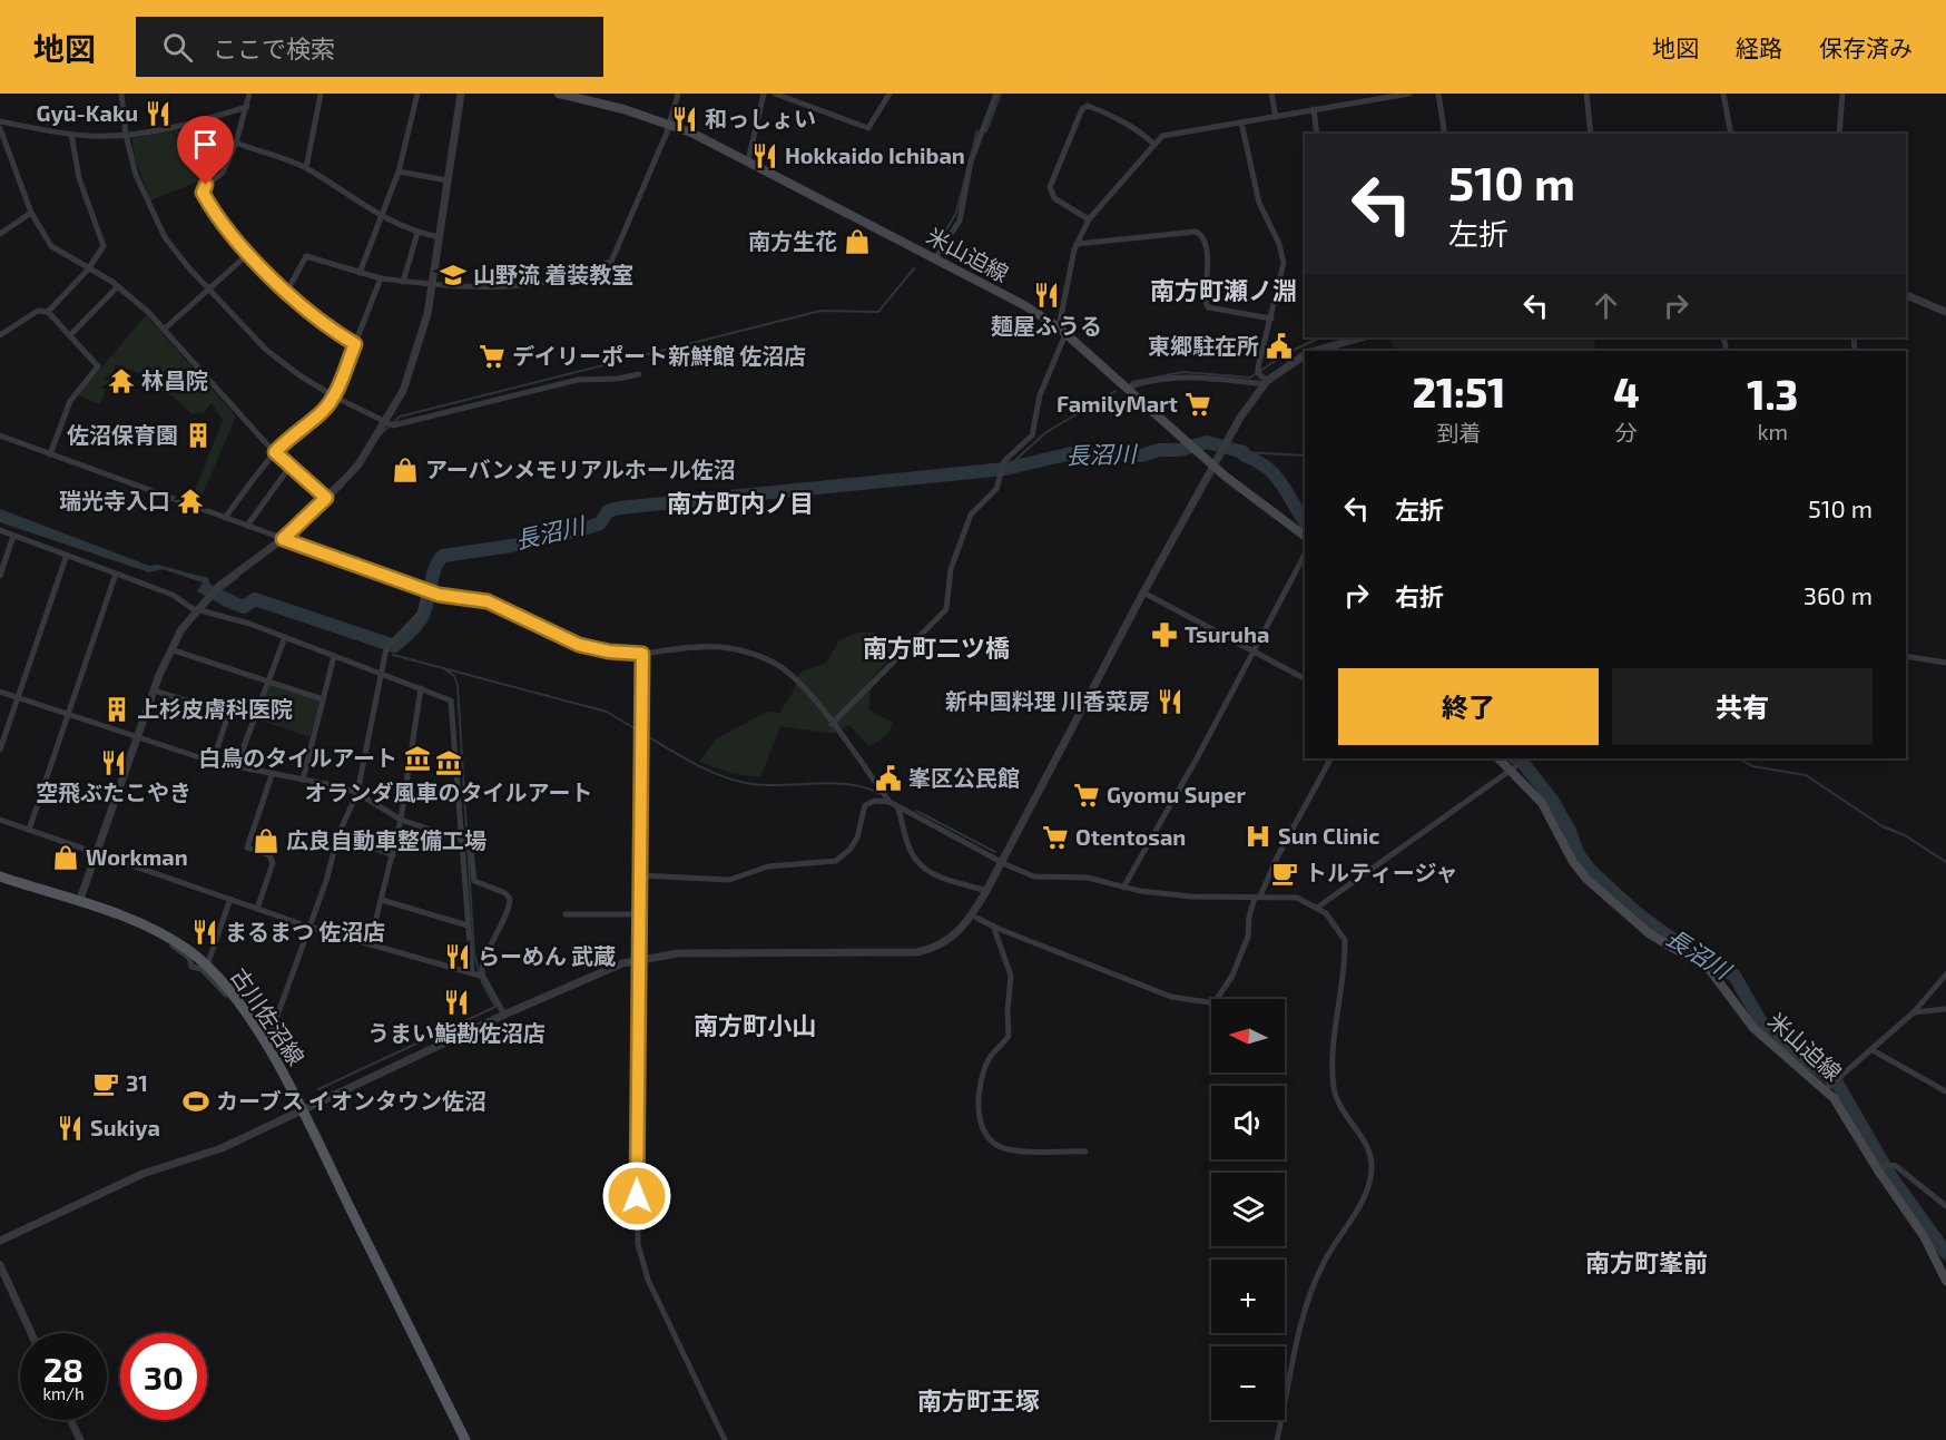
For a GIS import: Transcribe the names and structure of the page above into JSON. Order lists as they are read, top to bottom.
{
  "streets": {
    "main road": ["米山迫線", "古川佐沼線"]
  },
  "districts": [
    "南方町瀬ノ淵",
    "南方町内ノ目",
    "南方町二ツ橋",
    "南方町小山",
    "南方町峯前",
    "南方町王塚"
  ],
  "water": ["長沼川"],
  "places": {
    "restaurant": [
      "Gyū-Kaku",
      "和っしょい",
      "Hokkaido Ichiban",
      "麺屋ふうる",
      "新中国料理 川香菜房",
      "空飛ぶたこやき",
      "まるまつ 佐沼店",
      "らーめん 武蔵",
      "うまい鮨勘佐沼店",
      "Sukiya"
    ],
    "shop": [
      "南方生花",
      "アーバンメモリアルホール佐沼",
      "広良自動車整備工場",
      "Workman"
    ],
    "school or university": ["山野流 着装教室"],
    "public building": ["東郷駐在所", "峯区公民館"],
    "supermarket": [
      "デイリーポート新鮮館 佐沼店",
      "FamilyMart",
      "Gyomu Super",
      "Otentosan"
    ],
    "temple": ["林昌院", "瑞光寺入口"],
    "building": ["佐沼保育園", "上杉皮膚科医院"],
    "pharmacy": ["Tsuruha"],
    "museum": ["白鳥のタイルアート", "オランダ風車のタイルアート"],
    "hospital": ["Sun Clinic"],
    "cafe": ["トルティージャ", "31"],
    "sports": ["カーブス イオンタウン佐沼"]
  },
  "north": "left",
  "page": {
    "header": "地図",
    "search": "ここで検索",
    "nav": ["地図", "経路", "保存済み"],
    "turn": ["510 m", "左折"],
    "eta": [
      "21:51",
      "到着",
      "4",
      "分",
      "1.3",
      "km"
    ],
    "list": [
      {
        "name": "左折",
        "value": "510 m"
      },
      {
        "name": "右折",
        "value": "360 m"
      }
    ],
    "buttons": ["終了", "共有"],
    "map_buttons": ["+", "−"],
    "speed": "28 km/h",
    "limit": "30"
  }
}
